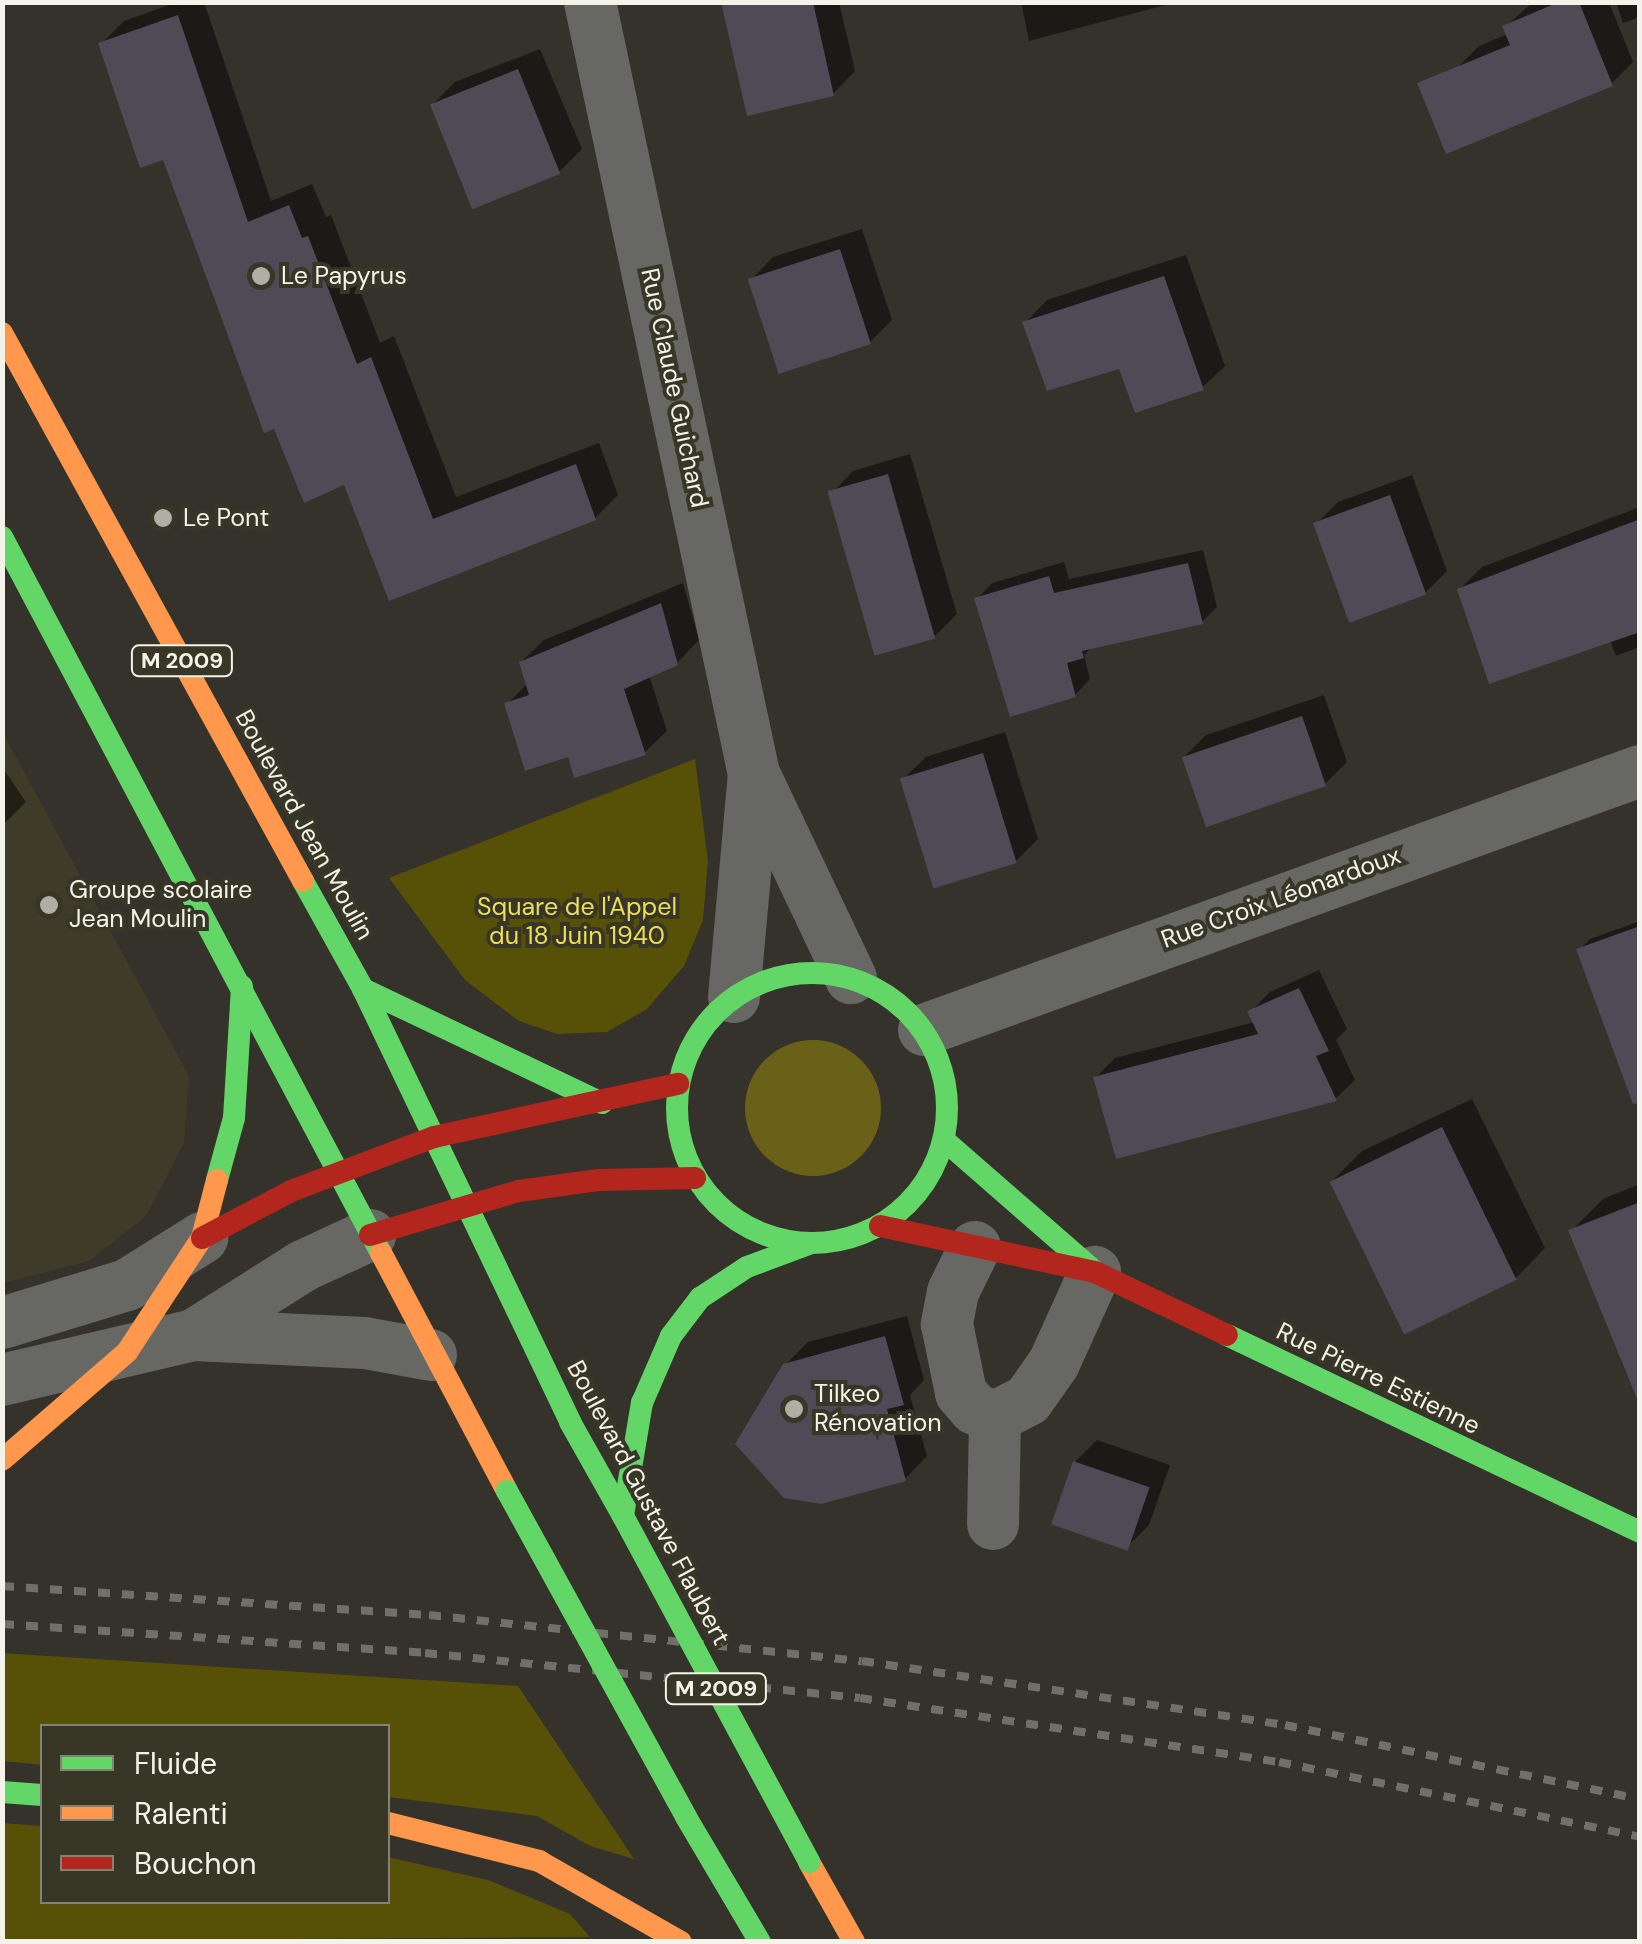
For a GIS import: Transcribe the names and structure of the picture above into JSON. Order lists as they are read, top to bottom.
{
  "streets": {
    "main road": [
      "M 2009",
      "Boulevard Jean Moulin",
      "Rue Pierre Estienne",
      "Boulevard Gustave Flaubert"
    ],
    "street": ["Rue Claude Guichard", "Rue Croix Léonardoux"]
  },
  "crossings": [
    ["Rue Claude Guichard", "Rue Croix Léonardoux"],
    ["Rue Claude Guichard", "Rue Pierre Estienne"],
    ["Boulevard Jean Moulin", "Boulevard Gustave Flaubert"],
    ["Rue Croix Léonardoux", "Rue Pierre Estienne"]
  ],
  "parks": ["Square de l'Appel du 18 Juin 1940"],
  "places": [
    "Le Papyrus",
    "Le Pont",
    "Groupe scolaire Jean Moulin",
    "Tilkeo Rénovation"
  ],
  "legend": ["Fluide", "Ralenti", "Bouchon"]
}
